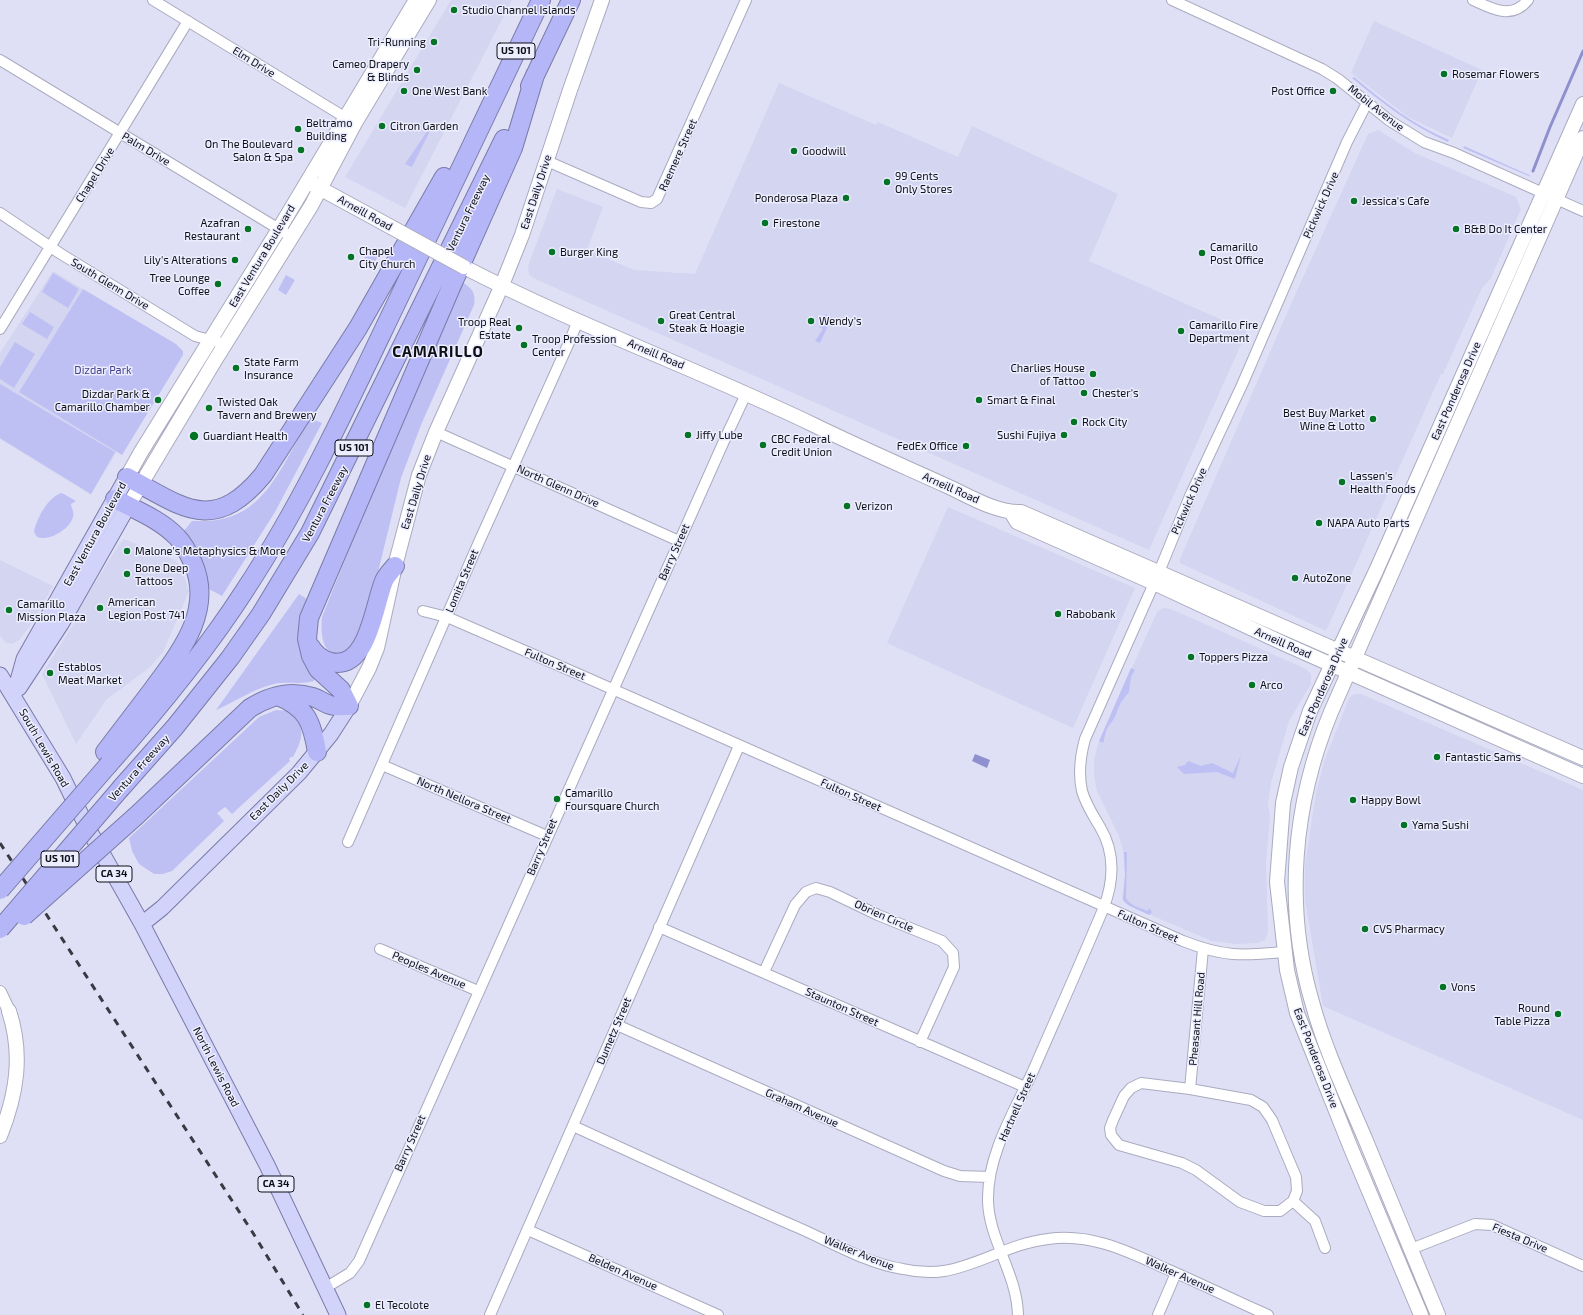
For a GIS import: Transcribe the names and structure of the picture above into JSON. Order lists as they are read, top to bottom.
{
  "streets": {
    "highway": ["US 101", "Ventura Freeway"],
    "main road": [
      "East Daily Drive",
      "Arneill Road",
      "East Ventura Boulevard",
      "East Ponderosa Drive",
      "South Lewis Road",
      "CA 34",
      "North Lewis Road"
    ],
    "street": [
      "Elm Drive",
      "Mobil Avenue",
      "Palm Drive",
      "Raemere Street",
      "Chapel Drive",
      "Pickwick Drive",
      "South Glenn Drive",
      "North Glenn Drive",
      "Barry Street",
      "Lomita Street",
      "Fulton Street",
      "North Nellora Street",
      "Obrien Circle",
      "Peoples Avenue",
      "Staunton Street",
      "Pheasant Hill Road",
      "Dumetz Street",
      "Hartnell Street",
      "Graham Avenue",
      "Fiesta Drive",
      "Walker Avenue",
      "Belden Avenue"
    ]
  },
  "crossings": [
    ["Elm Drive", "Chapel Drive"],
    ["Elm Drive", "East Ventura Boulevard"],
    ["Mobil Avenue", "Pickwick Drive"],
    ["Mobil Avenue", "East Ponderosa Drive"],
    ["Palm Drive", "Chapel Drive"],
    ["Palm Drive", "East Ventura Boulevard"],
    ["Raemere Street", "East Daily Drive"],
    ["Chapel Drive", "South Glenn Drive"],
    ["East Daily Drive", "Arneill Road"],
    ["East Daily Drive", "North Glenn Drive"],
    ["East Daily Drive", "North Lewis Road"],
    ["Pickwick Drive", "Arneill Road"],
    ["Pickwick Drive", "Fulton Street"],
    ["Pickwick Drive", "Hartnell Street"],
    ["Arneill Road", "East Ventura Boulevard"],
    ["Arneill Road", "East Ponderosa Drive"],
    ["Arneill Road", "Barry Street"],
    ["Arneill Road", "Lomita Street"],
    ["East Ventura Boulevard", "South Glenn Drive"],
    ["East Ventura Boulevard", "South Lewis Road"],
    ["East Ponderosa Drive", "Fulton Street"],
    ["East Ponderosa Drive", "Fiesta Drive"],
    ["North Glenn Drive", "Barry Street"],
    ["North Glenn Drive", "Lomita Street"],
    ["Barry Street", "Fulton Street"],
    ["Barry Street", "North Nellora Street"],
    ["Barry Street", "Peoples Avenue"],
    ["Barry Street", "North Lewis Road"],
    ["Lomita Street", "Fulton Street"],
    ["Lomita Street", "North Nellora Street"],
    ["Fulton Street", "Pheasant Hill Road"],
    ["Fulton Street", "Dumetz Street"],
    ["Fulton Street", "Hartnell Street"],
    ["South Lewis Road", "North Lewis Road"],
    ["Obrien Circle", "Staunton Street"],
    ["Staunton Street", "Dumetz Street"],
    ["Staunton Street", "Hartnell Street"],
    ["Dumetz Street", "Graham Avenue"],
    ["Dumetz Street", "Walker Avenue"],
    ["Dumetz Street", "Belden Avenue"],
    ["Hartnell Street", "Graham Avenue"],
    ["Hartnell Street", "Walker Avenue"]
  ],
  "districts": ["CAMARILLO"],
  "parks": ["Dizdar Park"],
  "places": [
    "Studio Channel Islands",
    "Tri-Running",
    "Cameo Drapery & Blinds",
    "Rosemar Flowers",
    "One West Bank",
    "Post Office",
    "Citron Garden",
    "Beltramo Building",
    "On The Boulevard Salon & Spa",
    "Goodwill",
    "99 Cents Only Stores",
    "Ponderosa Plaza",
    "Jessica's Cafe",
    "Firestone",
    "Azafran Restaurant",
    "B&B Do It Center",
    "Burger King",
    "Camarillo Post Office",
    "Chapel City Church",
    "Lily's Alterations",
    "Tree Lounge Coffee",
    "Great Central Steak & Hoagie",
    "Wendy's",
    "Troop Real Estate",
    "Camarillo Fire Department",
    "Troop Profession Center",
    "State Farm Insurance",
    "Charlies House of Tattoo",
    "Chester's",
    "Dizdar Park & Camarillo Chamber",
    "Smart & Final",
    "Twisted Oak Tavern and Brewery",
    "Best Buy Market Wine & Lotto",
    "Rock City",
    "Jiffy Lube",
    "Sushi Fujiya",
    "Guardiant Health",
    "CBC Federal Credit Union",
    "FedEx Office",
    "Lassen's Health Foods",
    "Verizon",
    "NAPA Auto Parts",
    "Malone's Metaphysics & More",
    "Bone Deep Tattoos",
    "AutoZone",
    "American Legion Post 741",
    "Camarillo Mission Plaza",
    "Rabobank",
    "Toppers Pizza",
    "Establos Meat Market",
    "Arco",
    "Fantastic Sams",
    "Camarillo Foursquare Church",
    "Happy Bowl",
    "Yama Sushi",
    "CVS Pharmacy",
    "Vons",
    "Round Table Pizza",
    "El Tecolote"
  ]
}
